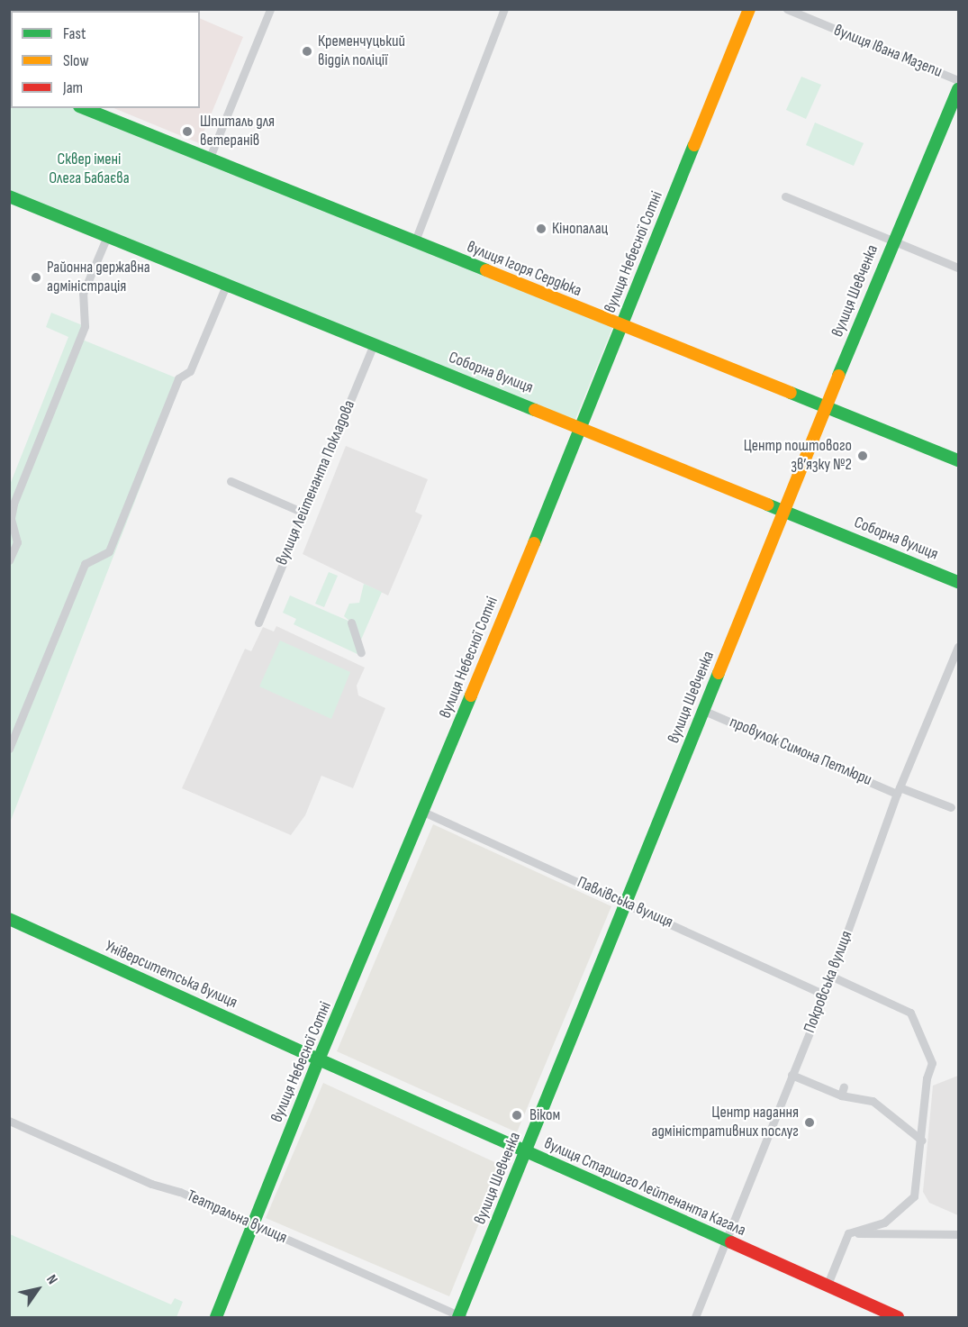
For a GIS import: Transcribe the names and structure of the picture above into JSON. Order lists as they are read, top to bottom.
{
  "streets": {
    "main road": [
      "вулиця Небесної Сотні",
      "вулиця Ігоря Сердюка",
      "вулиця Шевченка",
      "Соборна вулиця",
      "Університетська вулиця",
      "вулиця Старшого Лейтенанта Кагала"
    ],
    "street": [
      "вулиця Івана Мазепи",
      "вулиця Лейтенанта Покладова",
      "провулок Симона Петлюри",
      "Павлівська вулиця",
      "Покровська вулиця",
      "Театральна вулиця"
    ]
  },
  "crossings": [
    ["вулиця Небесної Сотні", "вулиця Ігоря Сердюка"],
    ["вулиця Небесної Сотні", "Соборна вулиця"],
    ["вулиця Небесної Сотні", "Павлівська вулиця"],
    ["вулиця Небесної Сотні", "Університетська вулиця"],
    ["вулиця Небесної Сотні", "вулиця Старшого Лейтенанта Кагала"],
    ["вулиця Небесної Сотні", "Театральна вулиця"],
    ["вулиця Ігоря Сердюка", "вулиця Шевченка"],
    ["вулиця Шевченка", "Соборна вулиця"],
    ["вулиця Шевченка", "провулок Симона Петлюри"],
    ["вулиця Шевченка", "Павлівська вулиця"],
    ["вулиця Шевченка", "вулиця Старшого Лейтенанта Кагала"],
    ["вулиця Шевченка", "Театральна вулиця"],
    ["Соборна вулиця", "вулиця Лейтенанта Покладова"],
    ["провулок Симона Петлюри", "Покровська вулиця"],
    ["Павлівська вулиця", "Покровська вулиця"],
    ["Університетська вулиця", "вулиця Старшого Лейтенанта Кагала"],
    ["Покровська вулиця", "вулиця Старшого Лейтенанта Кагала"]
  ],
  "parks": ["Сквер імені Олега Бабаєва"],
  "places": [
    "Кременчуцький відділ поліції",
    "Шпиталь для ветеранів",
    "Кінопалац",
    "Районна державна адміністрація",
    "Центр поштового зв’язку №2",
    "Віком",
    "Центр надання адміністративних послуг"
  ],
  "legend": ["Fast", "Slow", "Jam"],
  "north": "top right"
}
